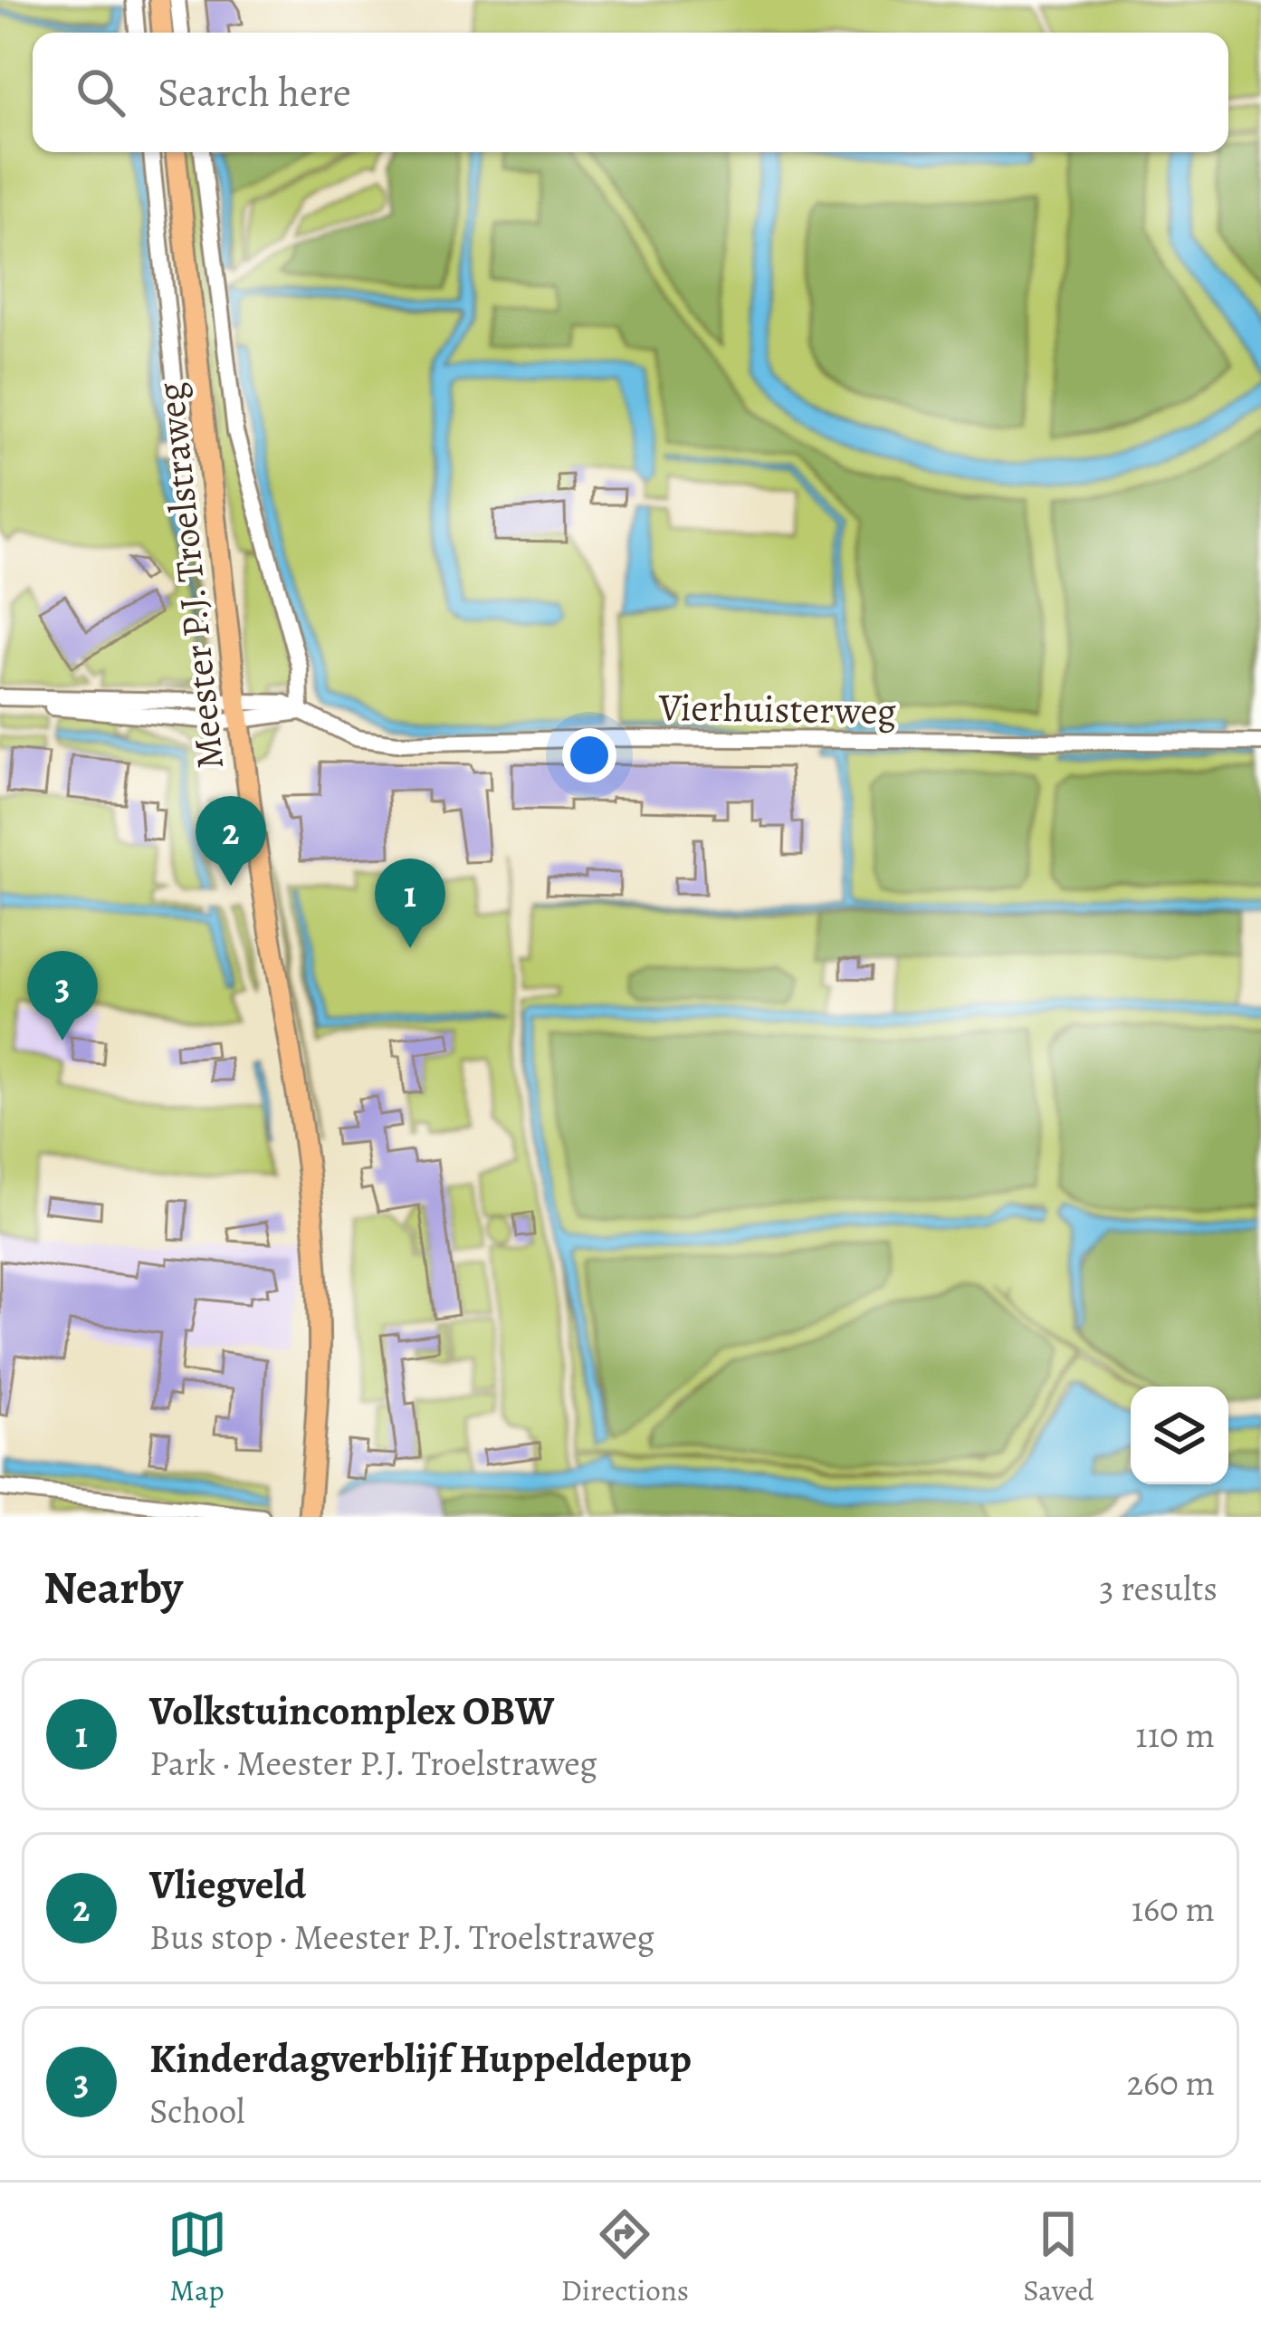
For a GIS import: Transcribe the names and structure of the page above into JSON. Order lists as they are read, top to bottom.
{
  "streets": {
    "main road": ["Meester P.J. Troelstraweg"],
    "street": ["Vierhuisterweg"]
  },
  "crossings": [
    ["Meester P.J. Troelstraweg", "Vierhuisterweg"]
  ],
  "page": {
    "search": "Search here",
    "pins": ["2", "1", "3"],
    "heading": ["Nearby", "3 results"],
    "list": [
      {
        "mark": "1",
        "name": "Volkstuincomplex OBW",
        "note": "Park · Meester P.J. Troelstraweg",
        "value": "110 m"
      },
      {
        "mark": "2",
        "name": "Vliegveld",
        "note": "Bus stop · Meester P.J. Troelstraweg",
        "value": "160 m"
      },
      {
        "mark": "3",
        "name": "Kinderdagverblijf Huppeldepup",
        "note": "School",
        "value": "260 m"
      }
    ],
    "nav": ["Map", "Directions", "Saved"]
  }
}
